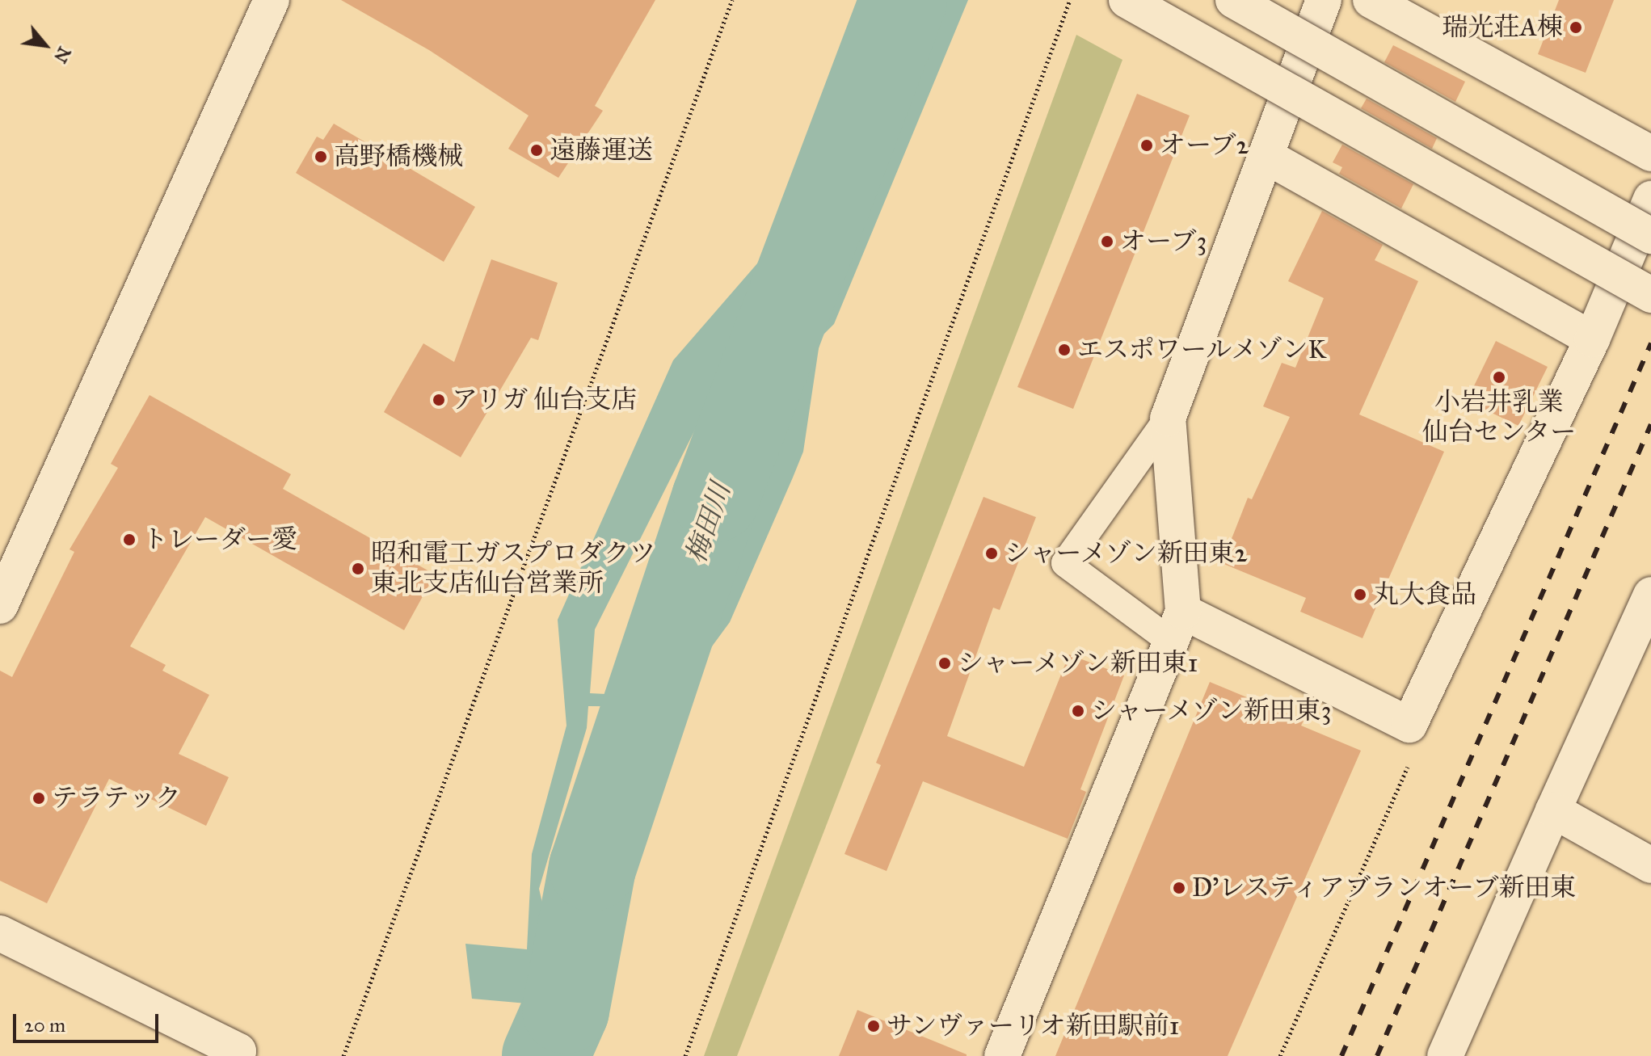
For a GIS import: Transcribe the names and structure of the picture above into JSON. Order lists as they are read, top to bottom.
{
  "water": ["梅田川"],
  "places": [
    "瑞光荘A棟",
    "オーブ2",
    "遠藤運送",
    "高野橋機械",
    "オーブ3",
    "エスポワールメゾンK",
    "小岩井乳業 仙台センター",
    "アリガ 仙台支店",
    "トレーダー愛",
    "シャーメゾン新田東2",
    "昭和電工ガスプロダクツ 東北支店仙台営業所",
    "丸大食品",
    "シャーメゾン新田東1",
    "シャーメゾン新田東3",
    "テラテック",
    "D'レスティアブランオーブ新田東",
    "サンヴァーリオ新田駅前1"
  ],
  "scale_bar": "20 m",
  "north": "bottom right"
}
